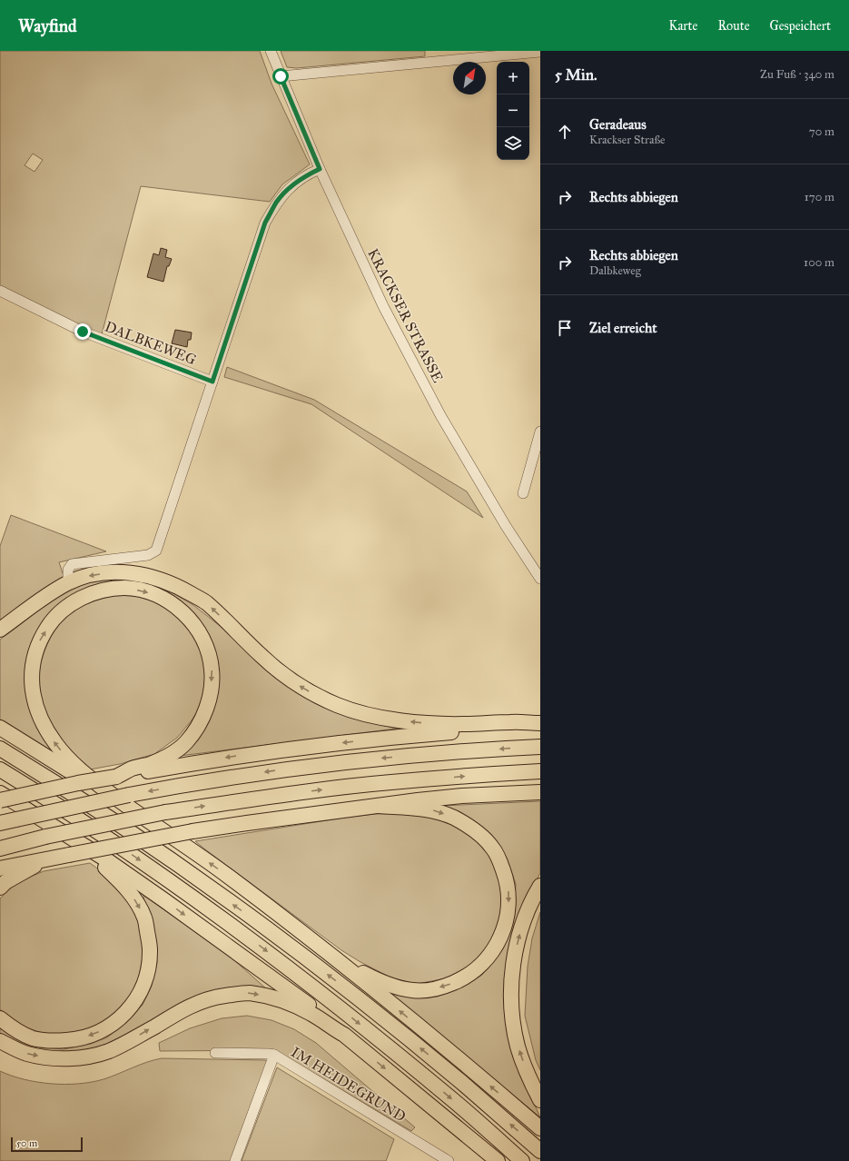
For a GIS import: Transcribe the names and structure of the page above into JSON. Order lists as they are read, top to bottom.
{
  "streets": {
    "street": ["KRACKSER STRASSE", "DALBKEWEG", "IM HEIDEGRUND"]
  },
  "scale_bar": "50 m",
  "north": "top right",
  "page": {
    "header": "Wayfind",
    "nav": ["Karte", "Route", "Gespeichert"],
    "heading": ["5 Min.", "Zu Fuß · 340 m"],
    "map_buttons": ["+", "−"],
    "list": [
      ["Geradeaus", "Krackser Straße", "70 m"],
      ["Rechts abbiegen", "170 m"],
      ["Rechts abbiegen", "Dalbkeweg", "100 m"],
      "Ziel erreicht"
    ],
    "scale": "50 m"
  }
}
